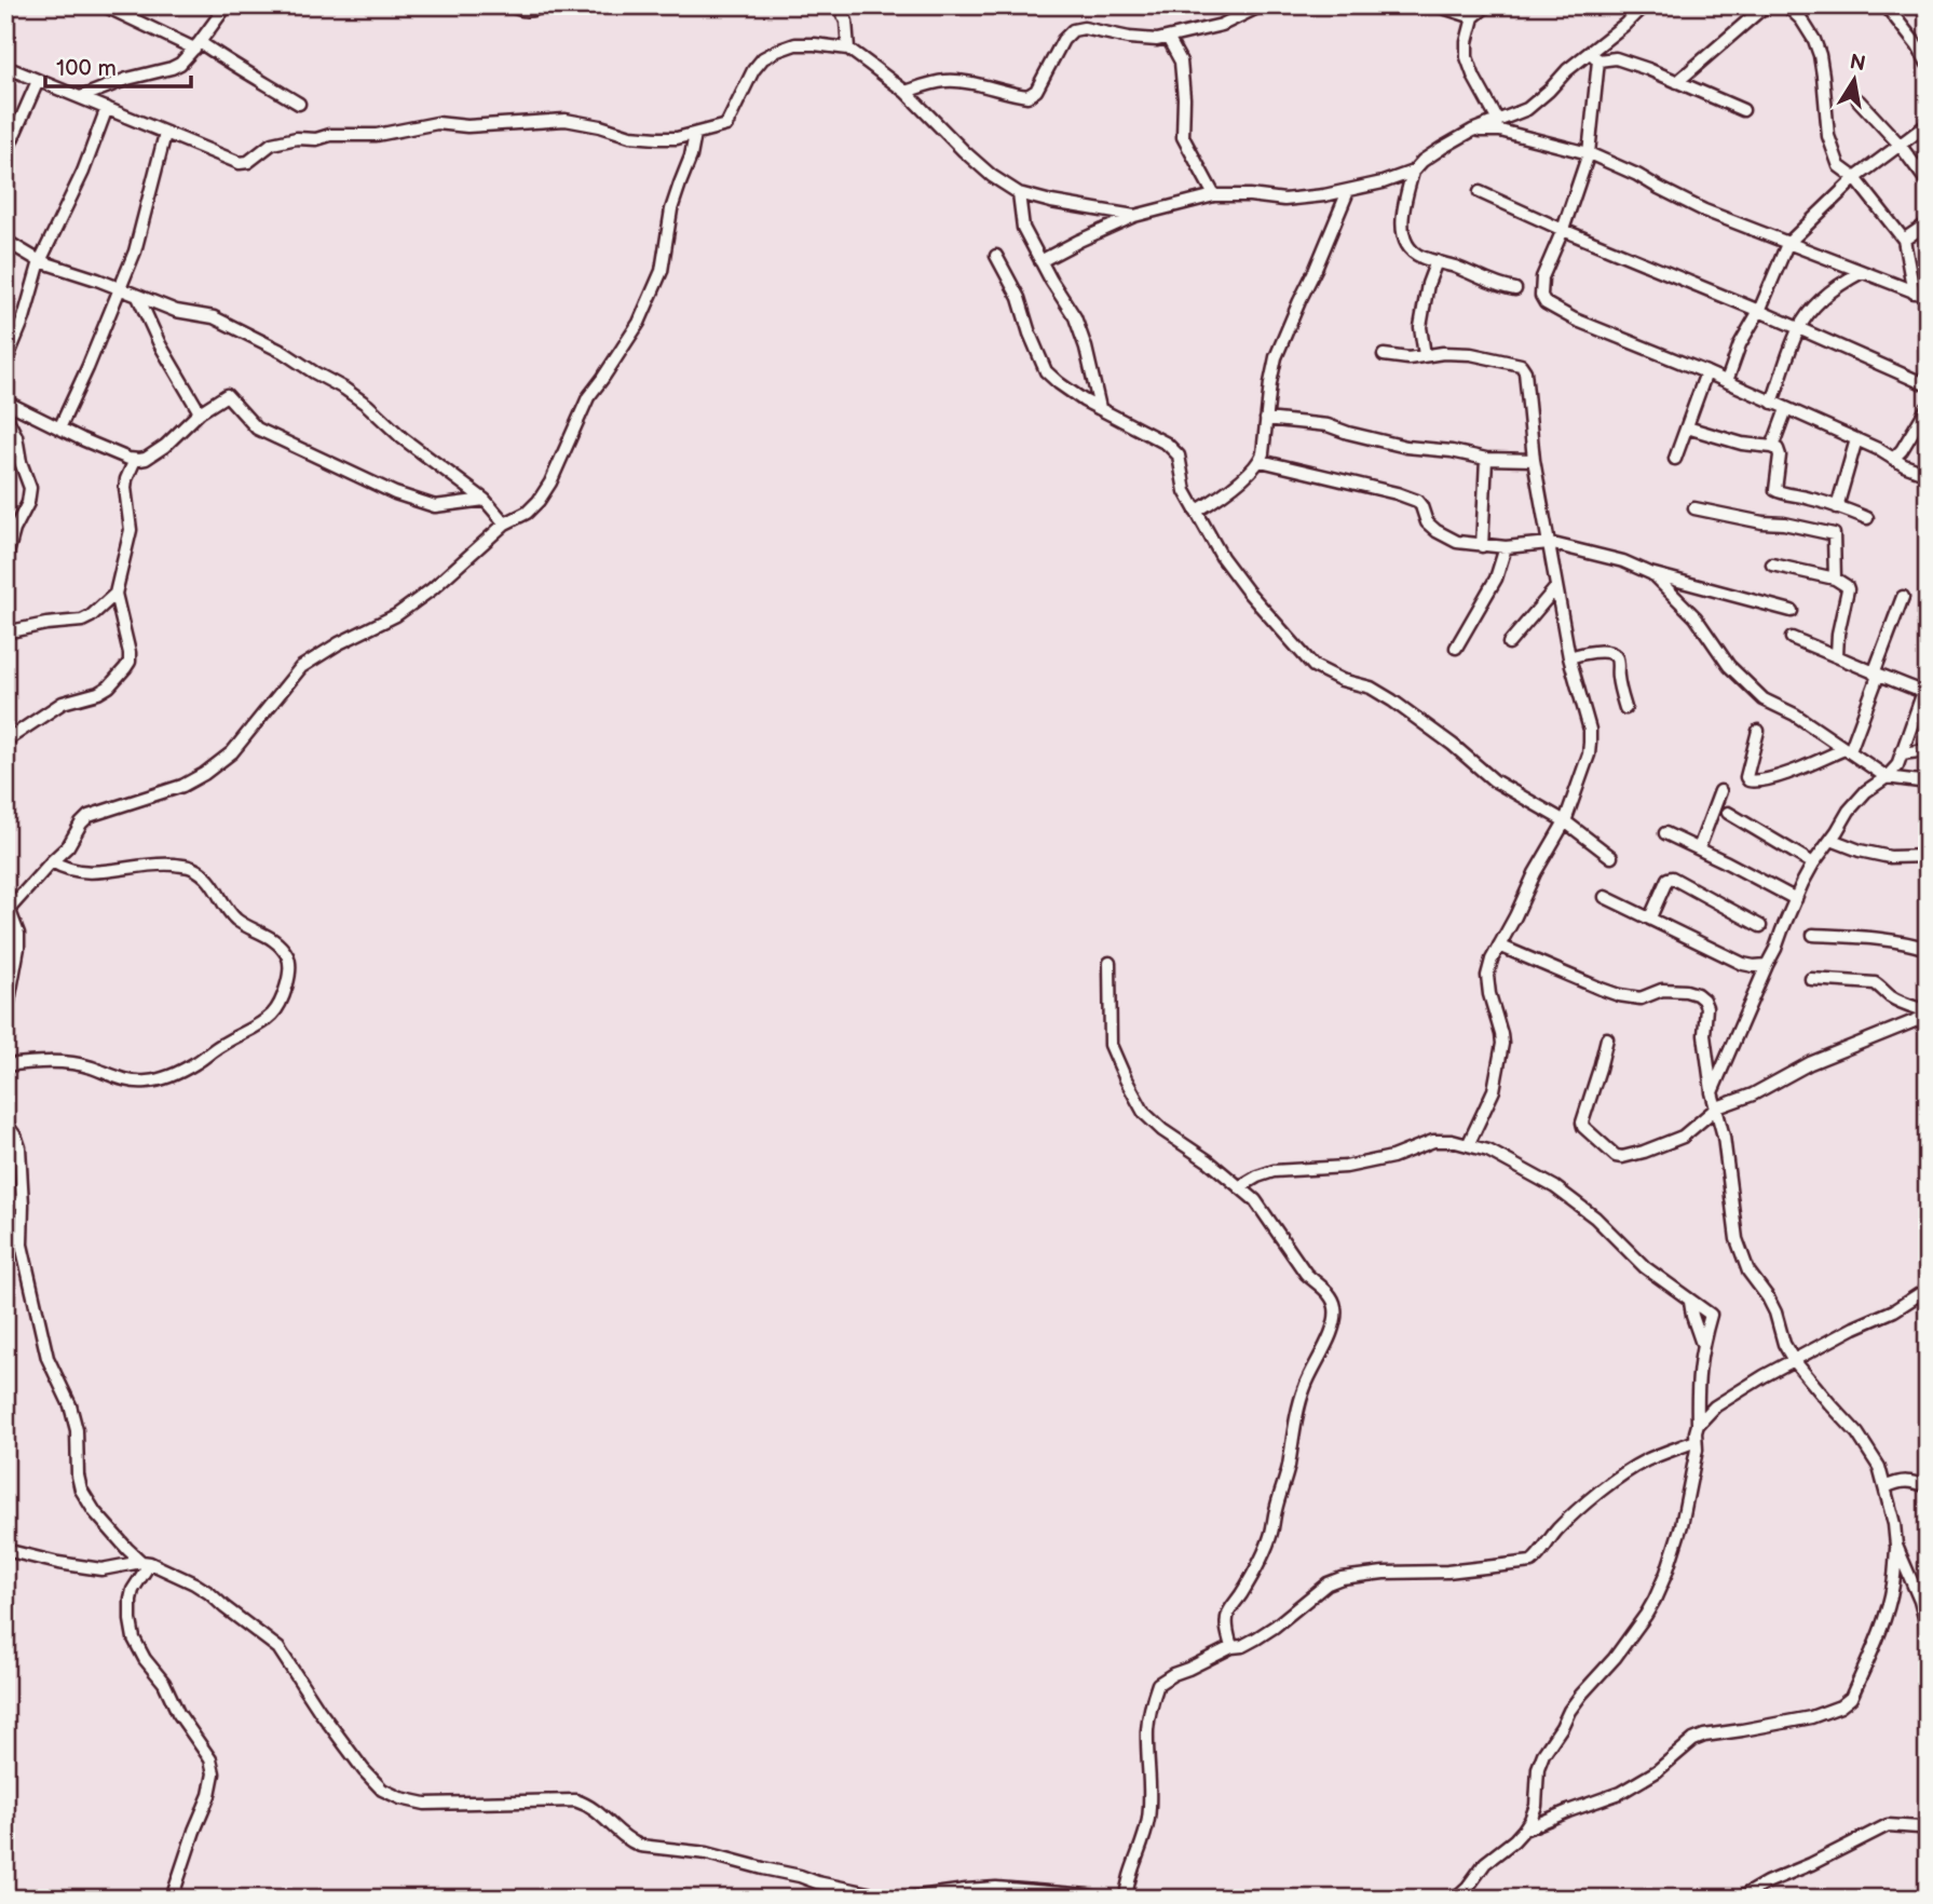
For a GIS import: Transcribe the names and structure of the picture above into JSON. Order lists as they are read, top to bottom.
{
  "scale_bar": "100 m",
  "north": "top"
}
